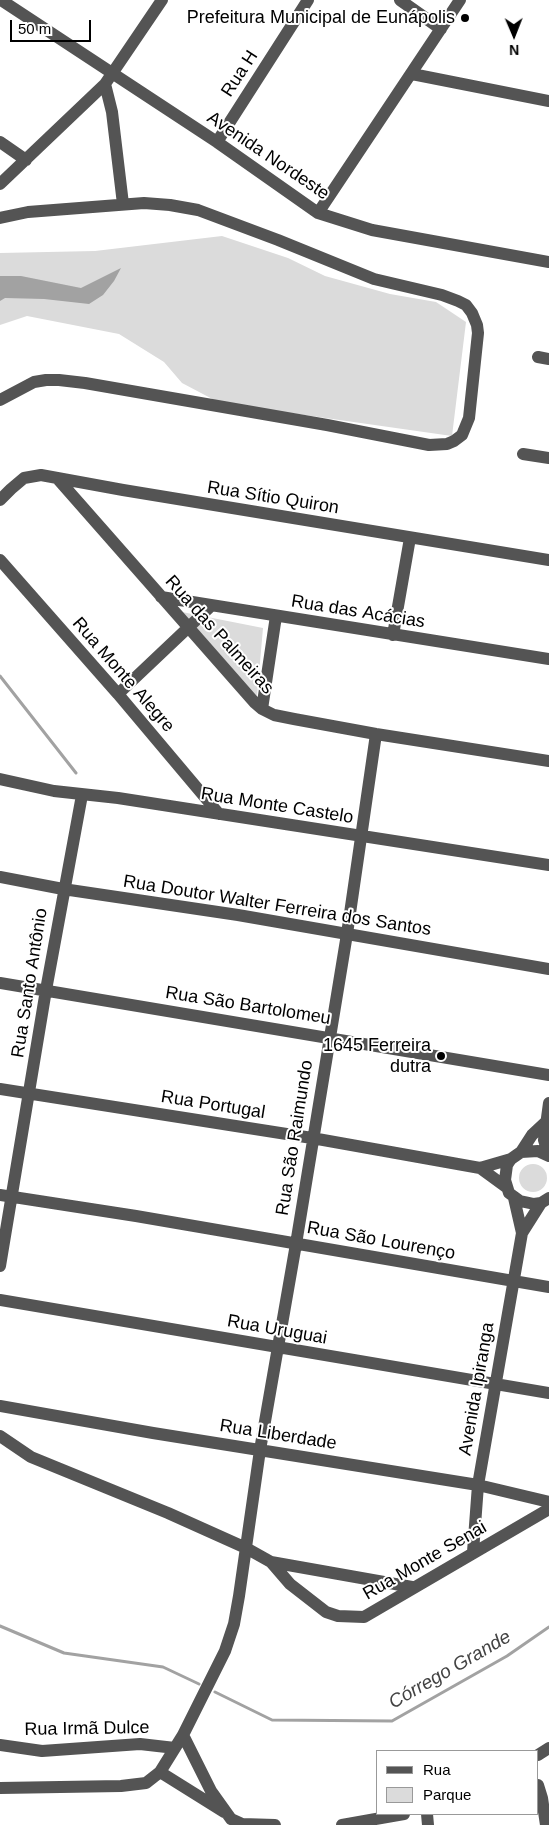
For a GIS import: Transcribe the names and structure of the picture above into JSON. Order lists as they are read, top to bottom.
{
  "streets": {
    "street": [
      "Rua H",
      "Avenida Nordeste",
      "Rua Sítio Quiron",
      "Rua das Acácias",
      "Rua das Palmeiras",
      "Rua Monte Alegre",
      "Rua Monte Castelo",
      "Rua Doutor Walter Ferreira dos Santos",
      "Rua Santo Antônio",
      "Rua São Bartolomeu",
      "Rua Portugal",
      "Rua São Raimundo",
      "Rua São Lourenço",
      "Rua Uruguai",
      "Avenida Ipiranga",
      "Rua Liberdade",
      "Rua Monte Senai",
      "Rua Irmã Dulce"
    ]
  },
  "crossings": [
    ["Rua H", "Avenida Nordeste"],
    ["Rua Sítio Quiron", "Rua das Palmeiras"],
    ["Rua das Acácias", "Rua das Palmeiras"],
    ["Rua das Palmeiras", "Rua São Raimundo"],
    ["Rua Monte Alegre", "Rua Monte Castelo"],
    ["Rua Monte Castelo", "Rua Santo Antônio"],
    ["Rua Monte Castelo", "Rua São Raimundo"],
    ["Rua Doutor Walter Ferreira dos Santos", "Rua Santo Antônio"],
    ["Rua Doutor Walter Ferreira dos Santos", "Rua São Raimundo"],
    ["Rua Santo Antônio", "Rua São Bartolomeu"],
    ["Rua Santo Antônio", "Rua Portugal"],
    ["Rua Santo Antônio", "Rua São Lourenço"],
    ["Rua São Bartolomeu", "Rua São Raimundo"],
    ["Rua Portugal", "Rua São Raimundo"],
    ["Rua São Raimundo", "Rua São Lourenço"],
    ["Rua São Raimundo", "Rua Uruguai"],
    ["Rua São Raimundo", "Rua Liberdade"],
    ["Rua São Raimundo", "Rua Irmã Dulce"],
    ["Rua São Lourenço", "Avenida Ipiranga"],
    ["Rua Uruguai", "Avenida Ipiranga"],
    ["Avenida Ipiranga", "Rua Liberdade"],
    ["Avenida Ipiranga", "Rua Monte Senai"]
  ],
  "water": ["Córrego Grande"],
  "places": ["Prefeitura Municipal de Eunápolis", "1645 Ferreira dutra"],
  "legend": ["Rua", "Parque"],
  "scale_bar": "50 m",
  "north": "bottom"
}
